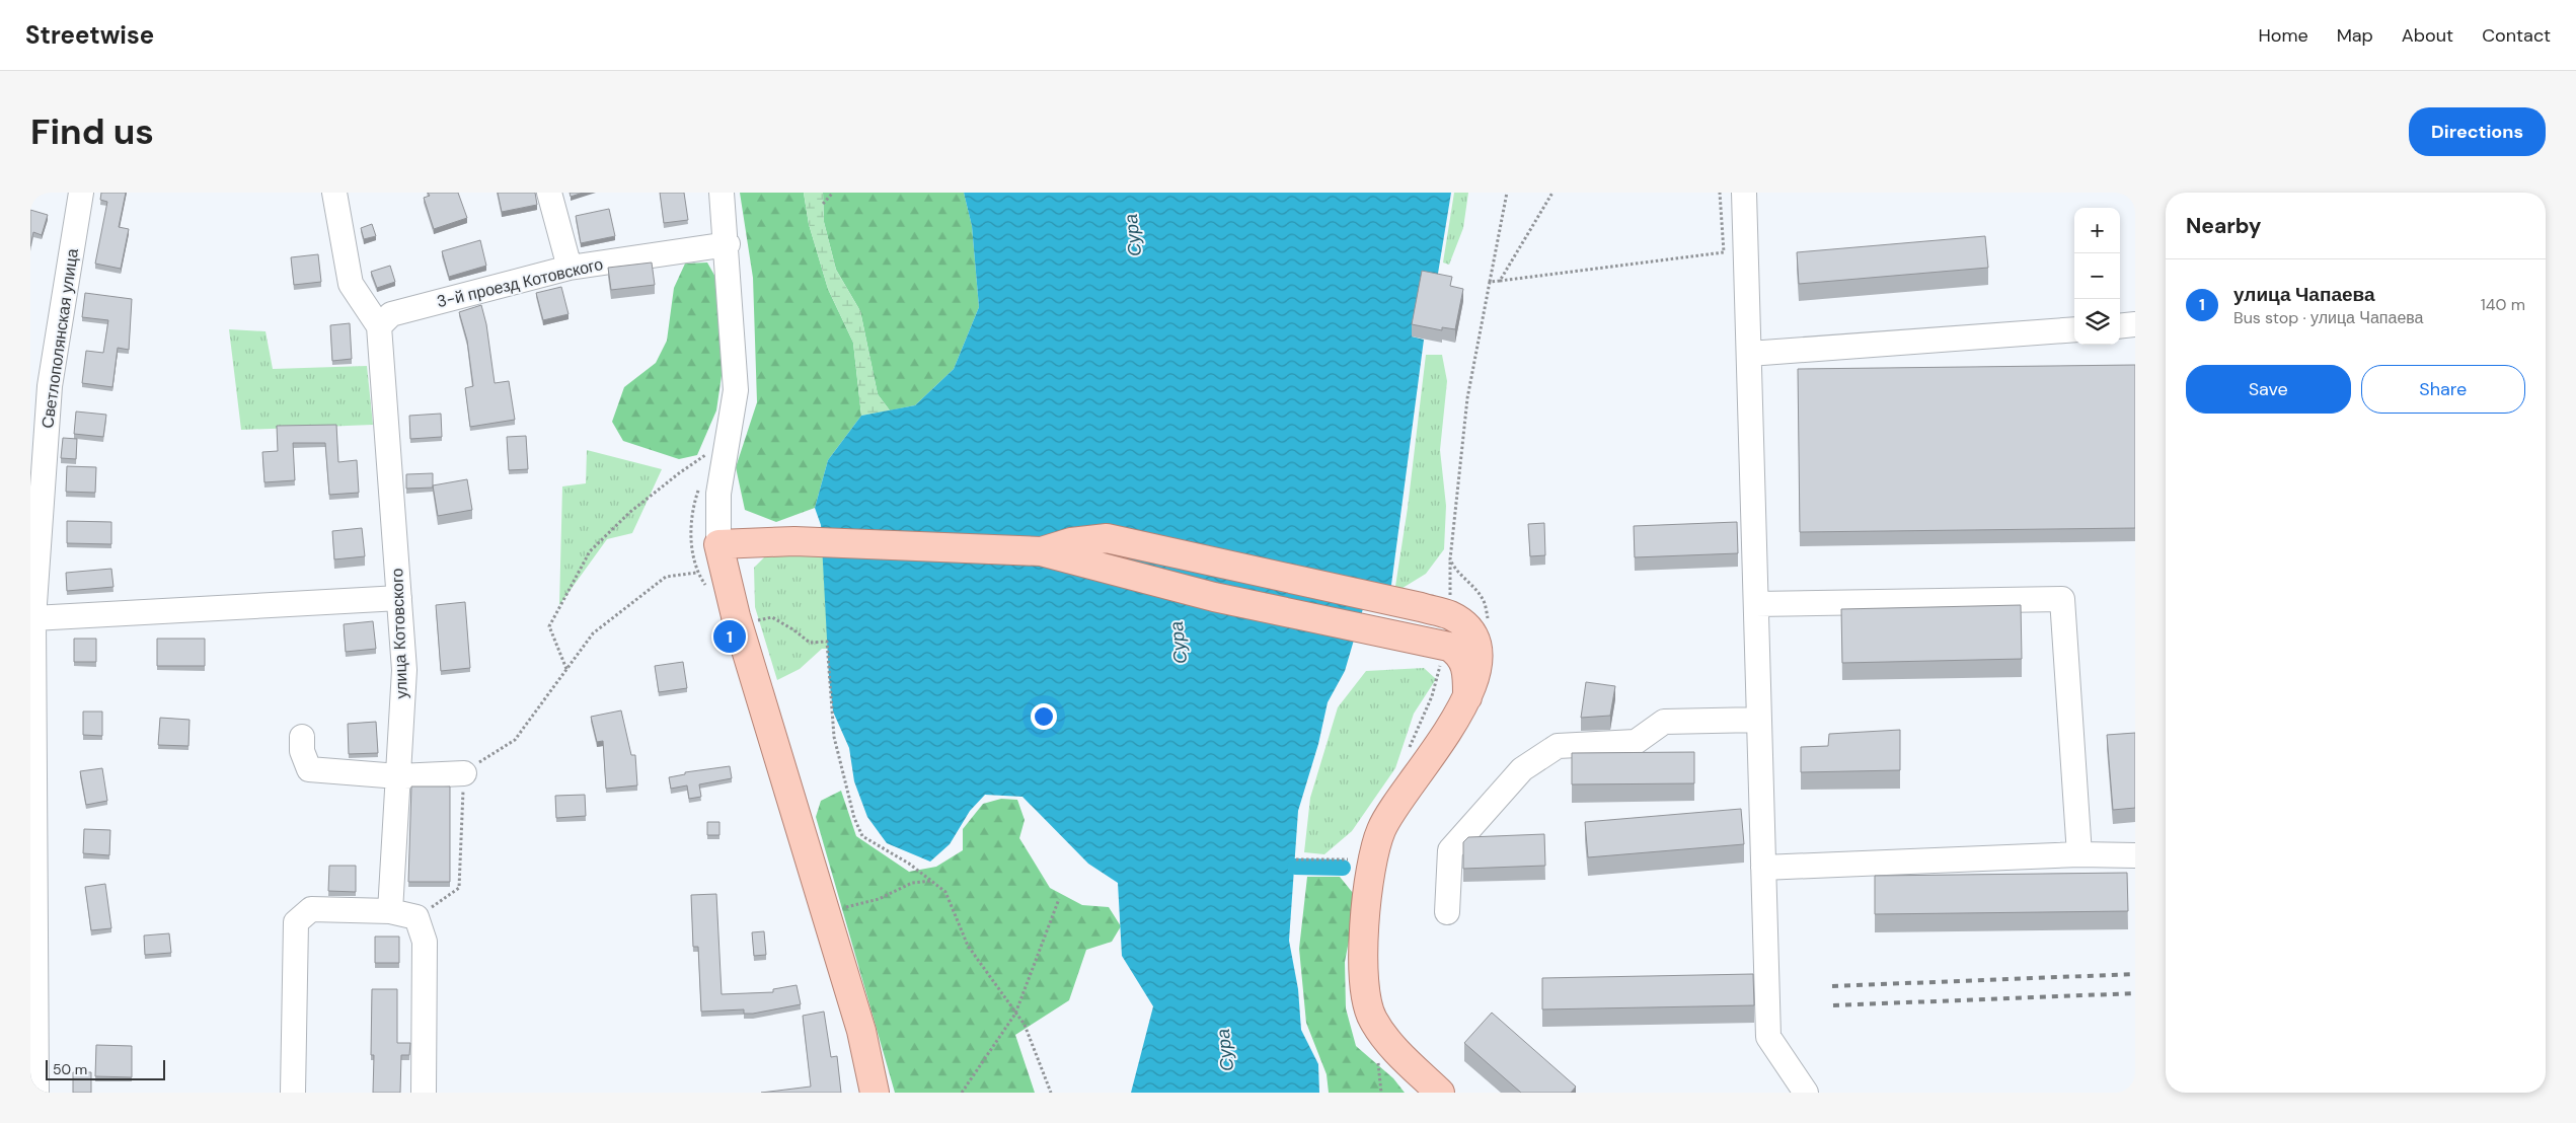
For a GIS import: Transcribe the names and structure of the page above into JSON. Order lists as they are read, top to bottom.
{
  "streets": {
    "street": ["3-й проезд Котовского", "Светлополянская улица", "улица Котовского"]
  },
  "crossings": [
    ["3-й проезд Котовского", "улица Котовского"]
  ],
  "water": ["Сура"],
  "scale_bar": "50 m",
  "page": {
    "header": "Streetwise",
    "nav": [
      "Home",
      "Map",
      "About",
      "Contact"
    ],
    "buttons": [
      "Directions",
      ["Save", "Share"]
    ],
    "title": "Find us",
    "heading": "Nearby",
    "map_buttons": ["+", "−"],
    "list": [
      {
        "mark": "1",
        "name": "улица Чапаева",
        "note": "Bus stop · улица Чапаева",
        "value": "140 m"
      }
    ],
    "pins": "1",
    "scale": "50 m"
  }
}
